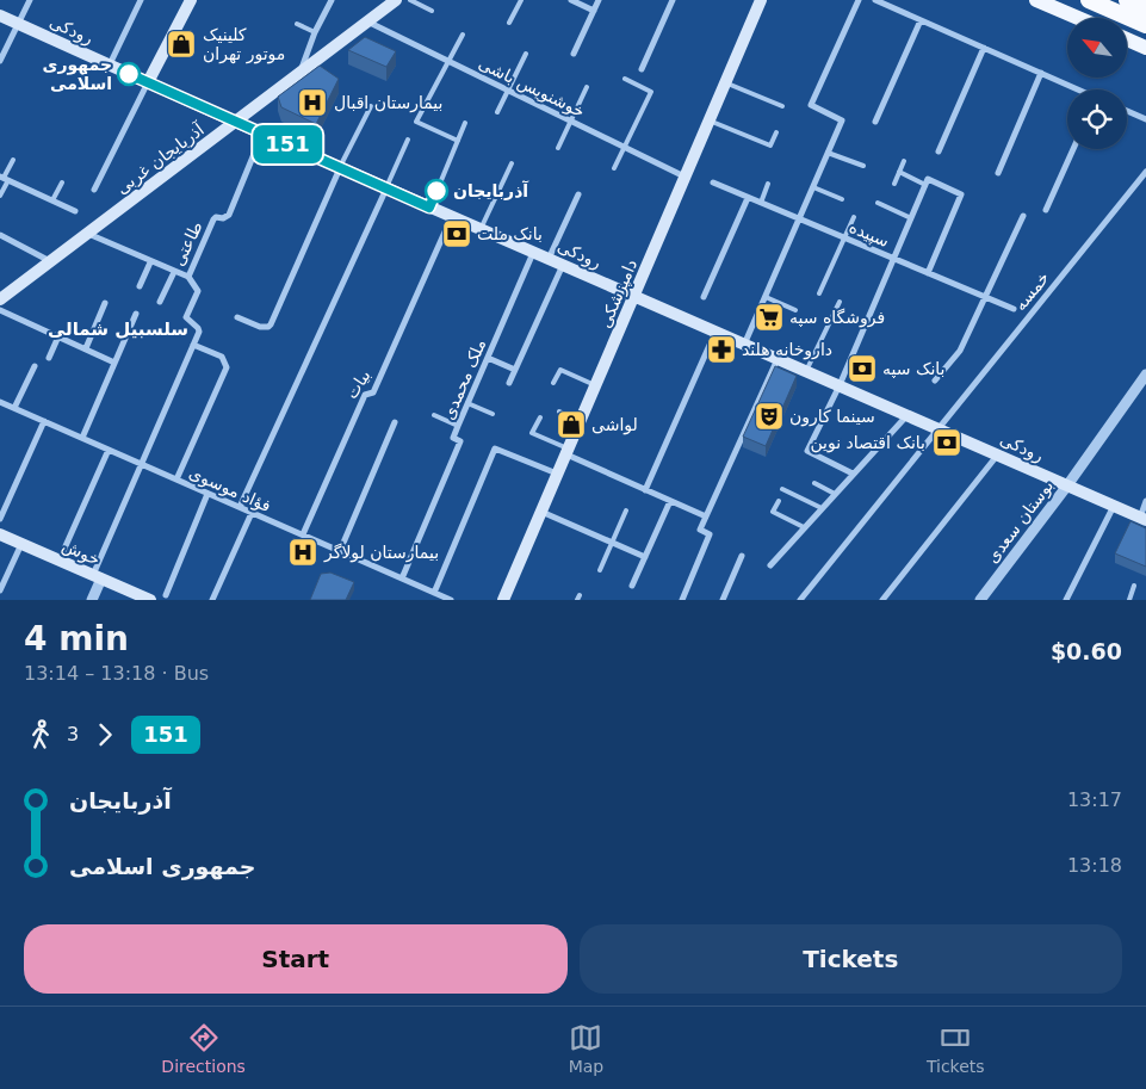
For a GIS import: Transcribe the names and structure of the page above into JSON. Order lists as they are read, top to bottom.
{
  "streets": {
    "main road": [
      "رودکی",
      "آذربایجان غربی",
      "دامپزشکی",
      "خوش"
    ],
    "street": [
      "خوشنویس باشی",
      "سپیده",
      "طاعتی",
      "خمسه",
      "ملک محمدی",
      "بیات",
      "فؤاد موسوی",
      "بوستان سعدی"
    ]
  },
  "crossings": [
    ["رودکی", "آذربایجان غربی"],
    ["رودکی", "طاعتی"],
    ["رودکی", "خمسه"],
    ["رودکی", "دامپزشکی"],
    ["رودکی", "ملک محمدی"],
    ["رودکی", "بیات"],
    ["رودکی", "بوستان سعدی"],
    ["خوشنویس باشی", "آذربایجان غربی"],
    ["خوشنویس باشی", "دامپزشکی"],
    ["آذربایجان غربی", "طاعتی"],
    ["ملک محمدی", "فؤاد موسوی"],
    ["بیات", "فؤاد موسوی"]
  ],
  "districts": ["سلسبیل شمالی"],
  "places": {
    "shop": ["کلینیک موتور تهران", "لواشی"],
    "other": ["جمهوری اسلامی", "آذربایجان"],
    "hospital": ["بیمارستان اقبال", "بیمارستان لولاگر"],
    "bank": ["بانک ملت", "بانک سپه", "بانک اقتصاد نوین"],
    "supermarket": ["فروشگاه سپه"],
    "pharmacy": ["داروخانه هلند"],
    "theatre": ["سینما کارون"]
  },
  "lines": ["bus line 151"],
  "north": "top left",
  "page": {
    "on_map": "151",
    "heading": ["4 min", "13:14 – 13:18 · Bus", "$0.60"],
    "legs": ["3", "151"],
    "list": [
      {
        "name": "آذربایجان",
        "value": "13:17"
      },
      {
        "name": "جمهوری اسلامی",
        "value": "13:18"
      }
    ],
    "buttons": ["Start", "Tickets"],
    "tabs": ["Directions", "Map", "Tickets"]
  }
}
